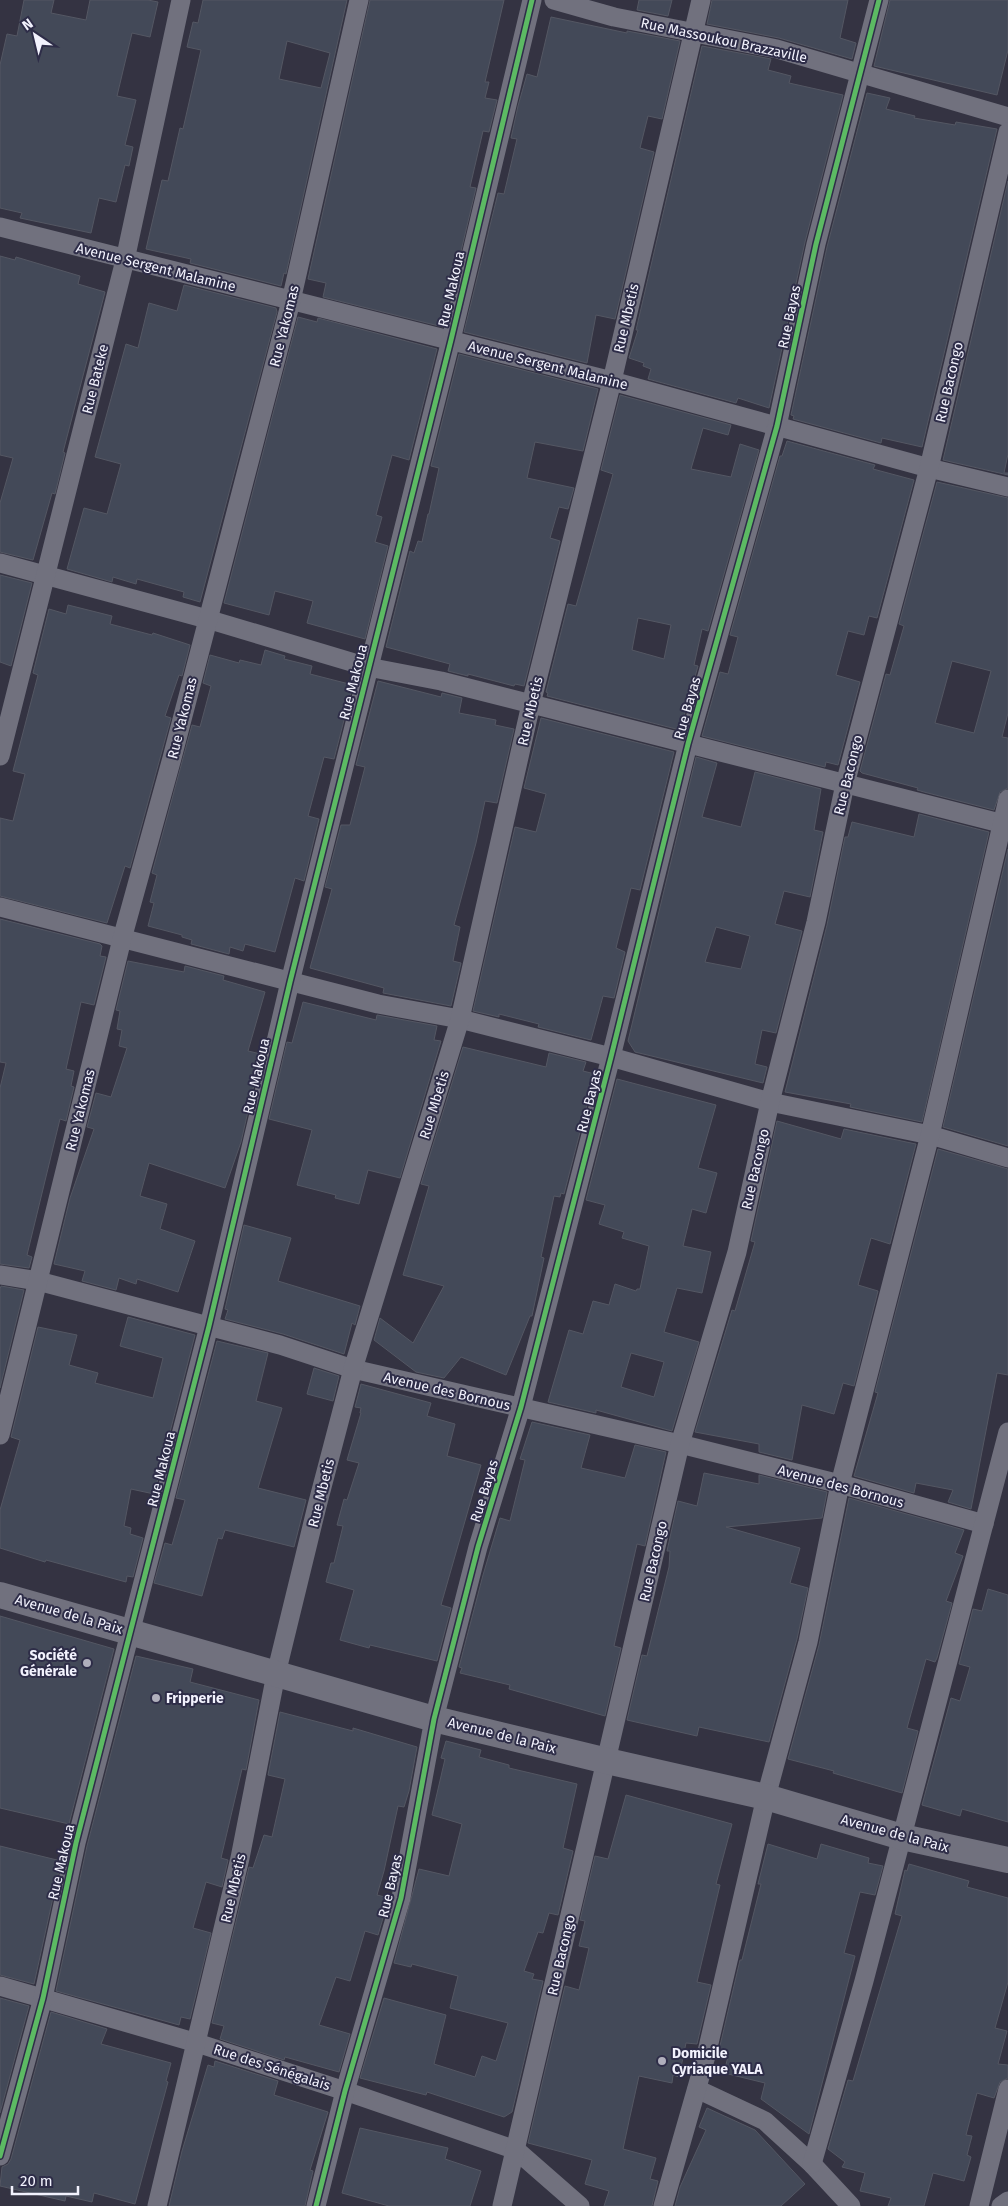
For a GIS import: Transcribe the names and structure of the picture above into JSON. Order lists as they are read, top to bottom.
{
  "streets": {
    "main road": ["Avenue de la Paix"],
    "street": [
      "Rue Massoukou Brazzaville",
      "Avenue Sergent Malamine",
      "Rue Makoua",
      "Rue Bayas",
      "Rue Mbetis",
      "Rue Yakomas",
      "Rue Bateke",
      "Rue Bacongo",
      "Avenue des Bornous",
      "Rue des Sénégalais"
    ]
  },
  "crossings": [
    ["Rue Massoukou Brazzaville", "Rue Bayas"],
    ["Rue Massoukou Brazzaville", "Rue Mbetis"],
    ["Avenue Sergent Malamine", "Rue Makoua"],
    ["Avenue Sergent Malamine", "Rue Bayas"],
    ["Avenue Sergent Malamine", "Rue Mbetis"],
    ["Avenue Sergent Malamine", "Rue Yakomas"],
    ["Avenue Sergent Malamine", "Rue Bateke"],
    ["Avenue Sergent Malamine", "Rue Bacongo"],
    ["Rue Makoua", "Avenue des Bornous"],
    ["Rue Makoua", "Avenue de la Paix"],
    ["Rue Makoua", "Rue des Sénégalais"],
    ["Rue Bayas", "Avenue des Bornous"],
    ["Rue Bayas", "Avenue de la Paix"],
    ["Rue Bayas", "Rue des Sénégalais"],
    ["Rue Mbetis", "Avenue des Bornous"],
    ["Rue Mbetis", "Avenue de la Paix"],
    ["Rue Mbetis", "Rue des Sénégalais"],
    ["Rue Yakomas", "Avenue des Bornous"],
    ["Rue Bacongo", "Avenue des Bornous"],
    ["Rue Bacongo", "Avenue de la Paix"],
    ["Rue Bacongo", "Rue des Sénégalais"]
  ],
  "places": ["Société Générale", "Fripperie", "Domicile Cyriaque YALA"],
  "scale_bar": "20 m",
  "north": "top left"
}
